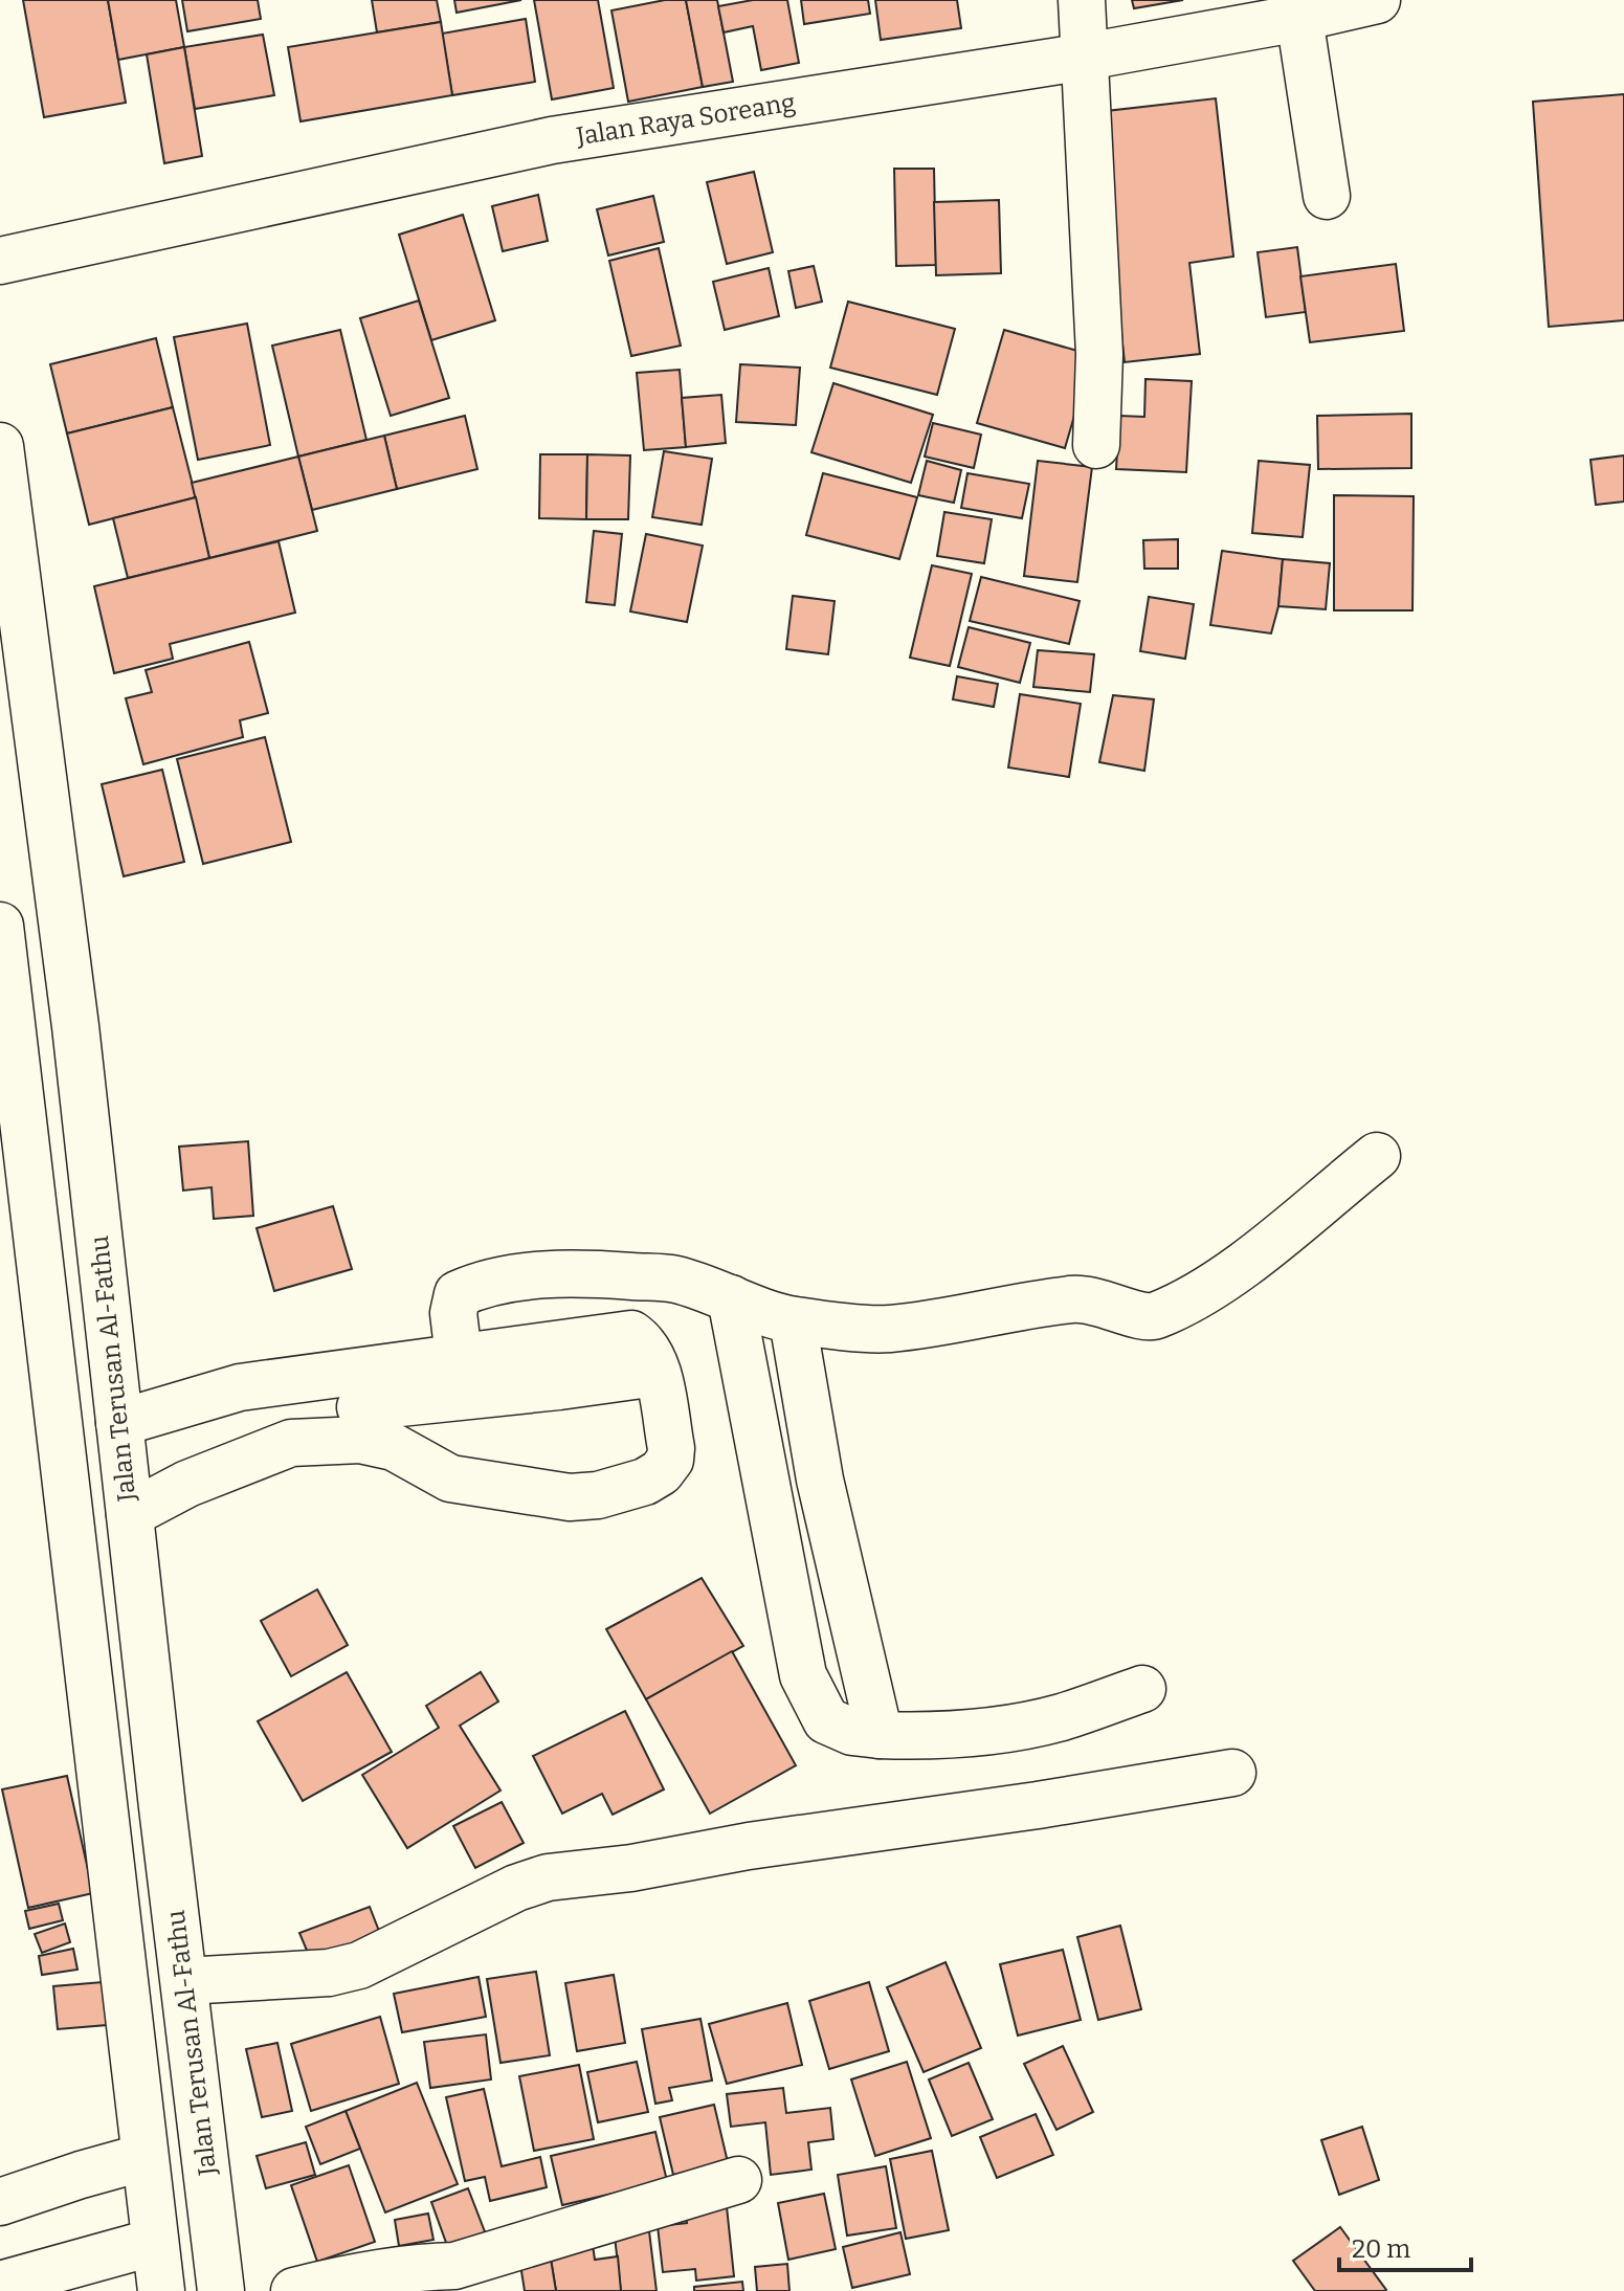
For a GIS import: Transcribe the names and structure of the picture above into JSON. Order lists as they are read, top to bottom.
{
  "streets": {
    "main road": ["Jalan Raya Soreang", "Jalan Terusan Al-Fathu"]
  },
  "scale_bar": "20 m"
}
